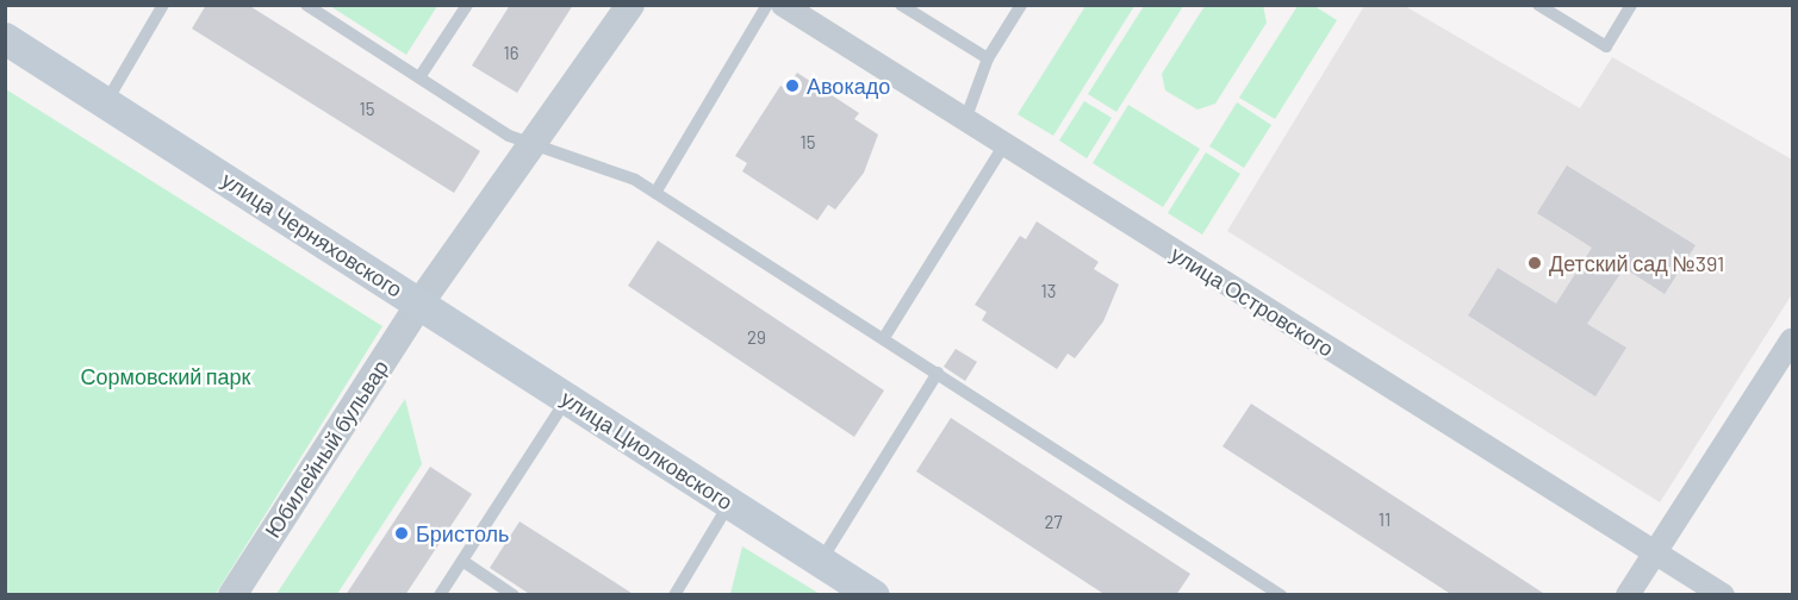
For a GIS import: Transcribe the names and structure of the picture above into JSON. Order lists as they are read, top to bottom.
{
  "streets": {
    "main road": ["улица Черняховского", "улица Циолковского"],
    "street": ["улица Островского", "Юбилейный бульвар"]
  },
  "crossings": [
    ["улица Черняховского", "Юбилейный бульвар"],
    ["улица Черняховского", "улица Циолковского"],
    ["Юбилейный бульвар", "улица Циолковского"]
  ],
  "parks": ["Сормовский парк"],
  "places": ["Авокадо", "Детский сад №391", "Бристоль"],
  "house_numbers": [
    "16",
    "15",
    "15",
    "13",
    "29",
    "11",
    "27"
  ]
}
